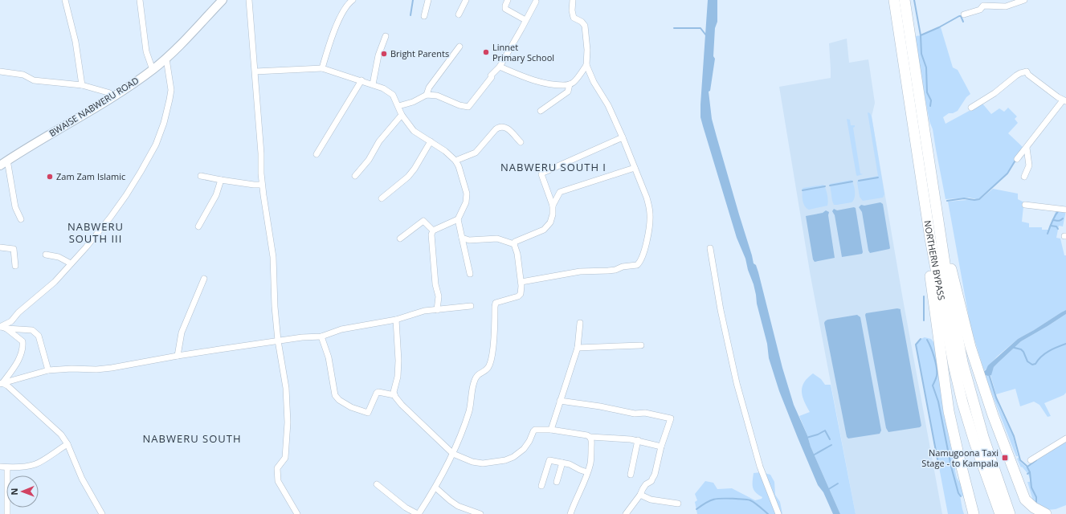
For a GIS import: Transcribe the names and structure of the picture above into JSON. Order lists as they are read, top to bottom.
{
  "streets": {
    "highway": ["NORTHERN BYPASS"],
    "main road": ["BWAISE NABWERU ROAD"]
  },
  "districts": ["NABWERU SOUTH I", "NABWERU SOUTH III", "NABWERU SOUTH"],
  "places": {
    "other": ["Linnet Primary School", "Bright Parents", "Zam Zam Islamic"],
    "transit": ["Namugoona Taxi Stage - to Kampala"]
  },
  "north": "left"
}
